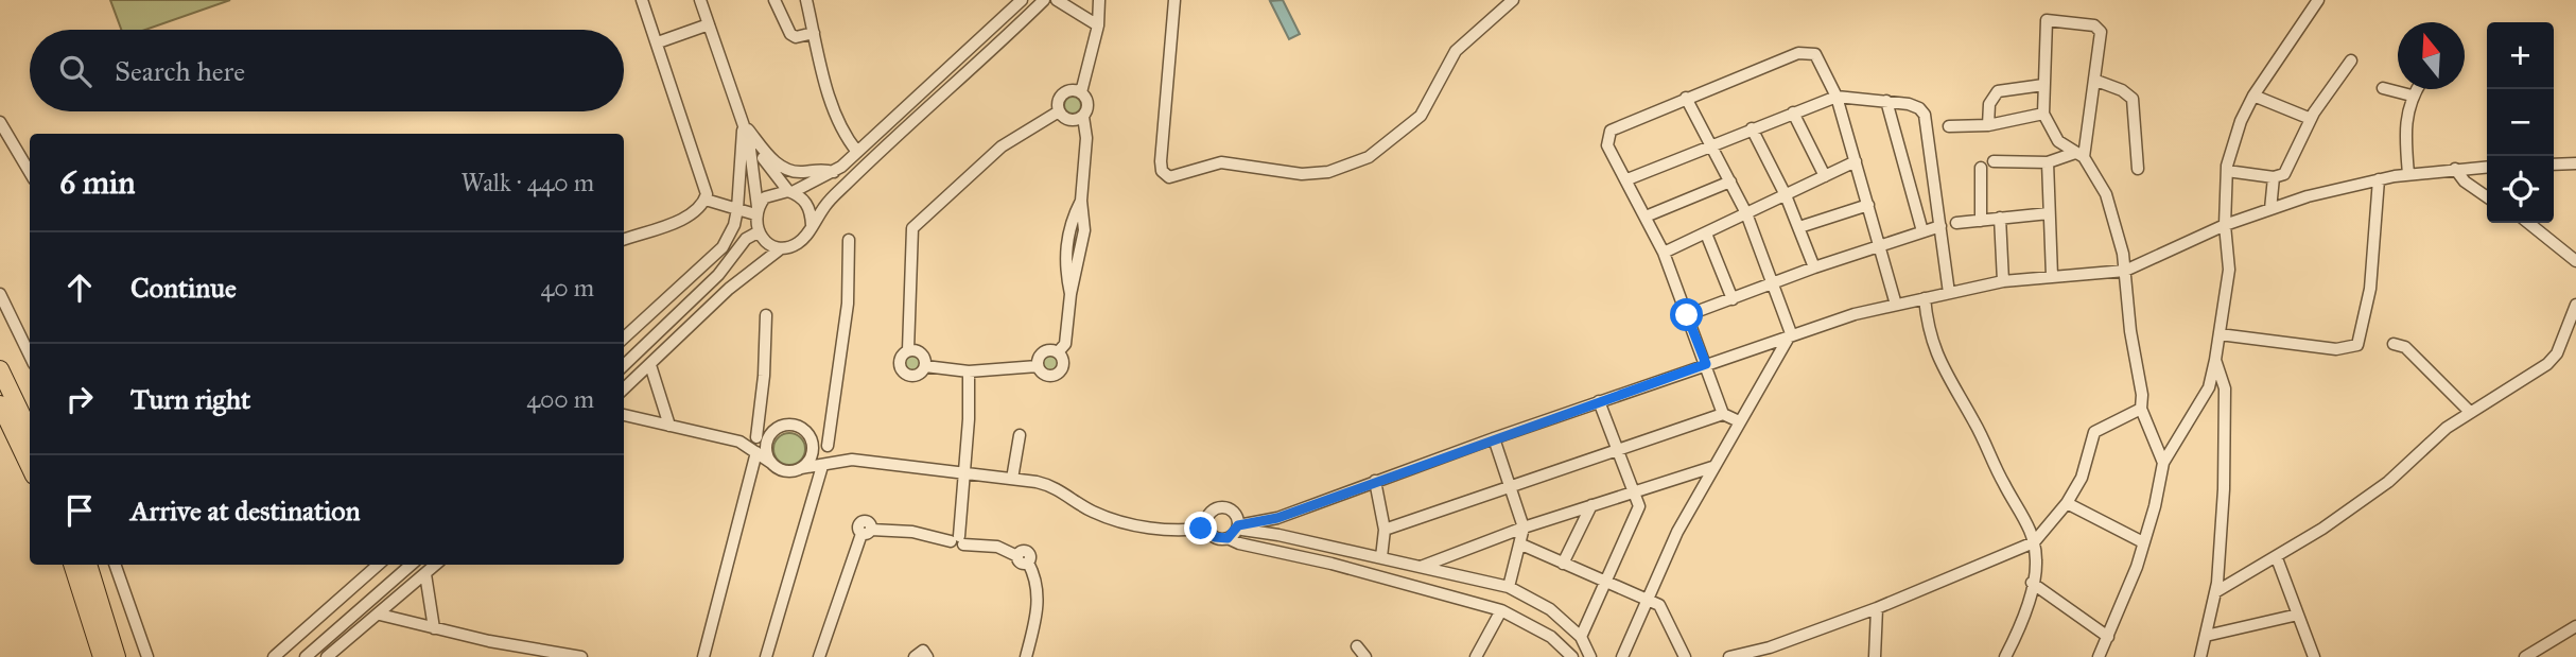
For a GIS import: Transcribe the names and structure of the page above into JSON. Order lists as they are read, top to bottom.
{
  "north": "top",
  "page": {
    "map_buttons": ["+", "−"],
    "search": "Search here",
    "heading": ["6 min", "Walk · 440 m"],
    "list": [
      ["Continue", "40 m"],
      ["Turn right", "400 m"],
      "Arrive at destination"
    ]
  }
}
